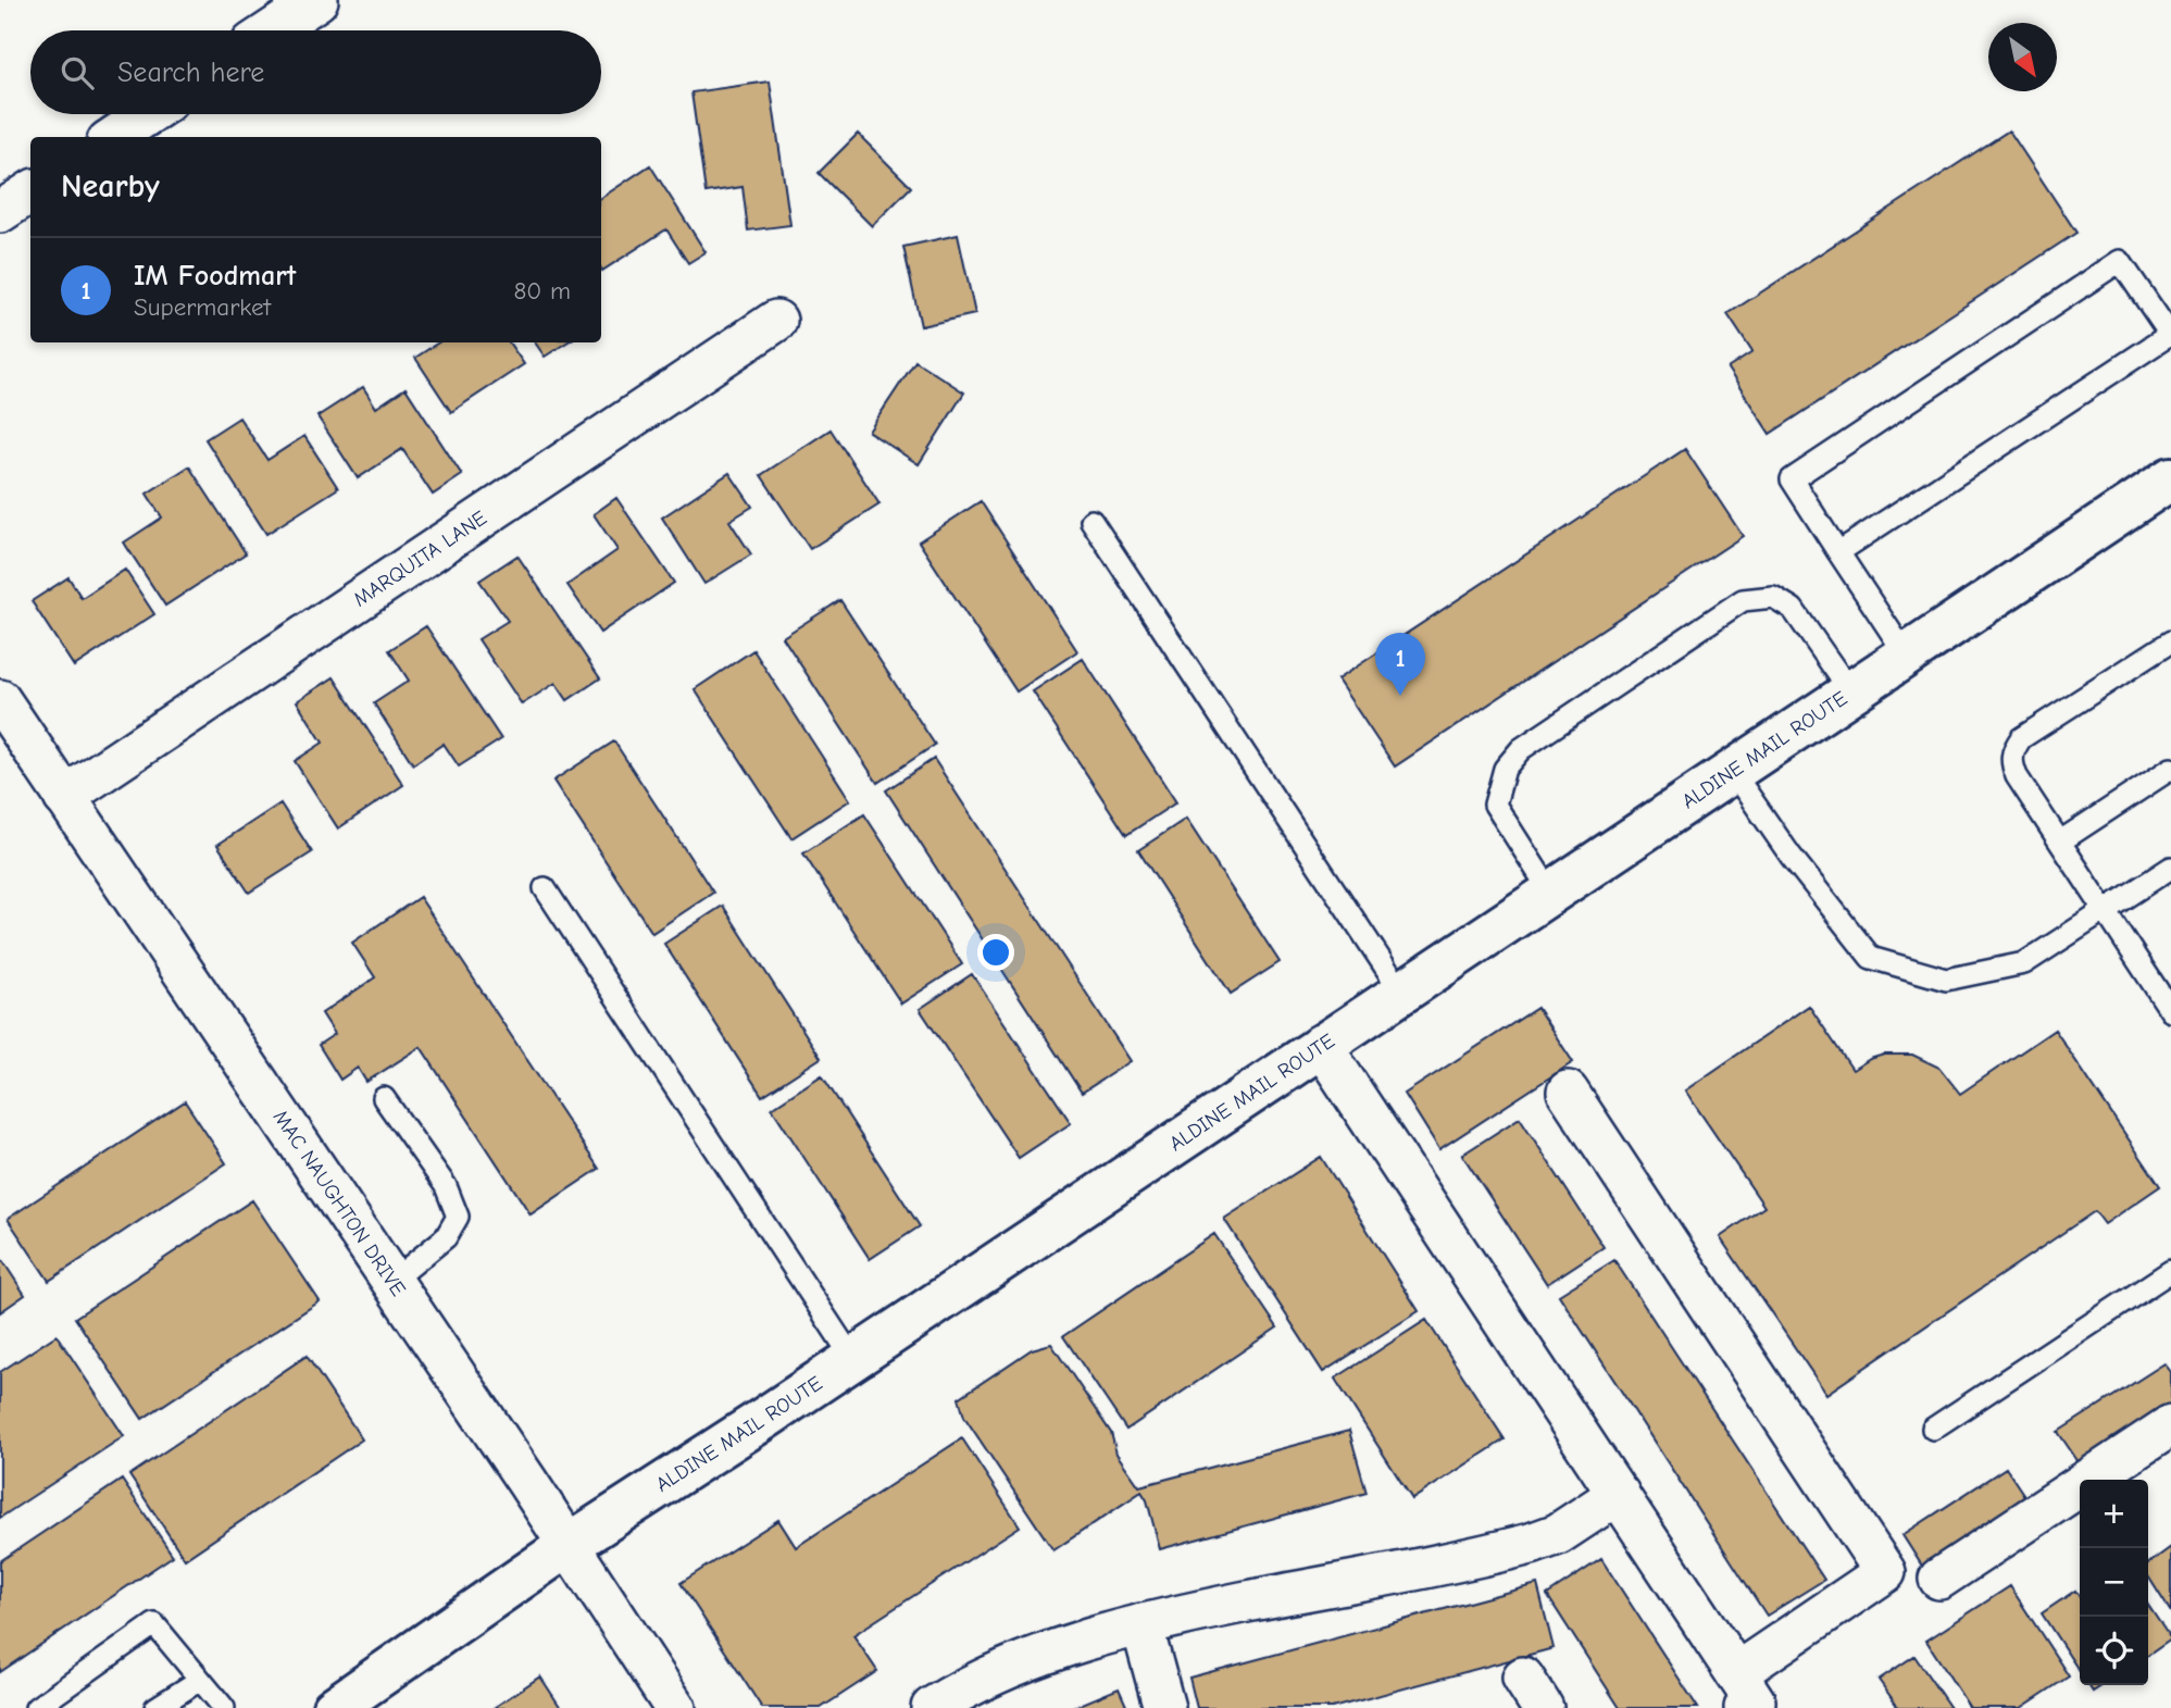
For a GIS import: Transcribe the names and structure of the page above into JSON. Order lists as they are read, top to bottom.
{
  "streets": {
    "main road": ["ALDINE MAIL ROUTE"],
    "street": ["MARQUITA LANE", "MAC NAUGHTON DRIVE"]
  },
  "crossings": [
    ["MARQUITA LANE", "MAC NAUGHTON DRIVE"],
    ["ALDINE MAIL ROUTE", "MAC NAUGHTON DRIVE"]
  ],
  "north": "bottom right",
  "page": {
    "search": "Search here",
    "heading": "Nearby",
    "list": [
      {
        "mark": "1",
        "name": "IM Foodmart",
        "note": "Supermarket",
        "value": "80 m"
      }
    ],
    "pins": "1",
    "map_buttons": ["+", "−"]
  }
}
